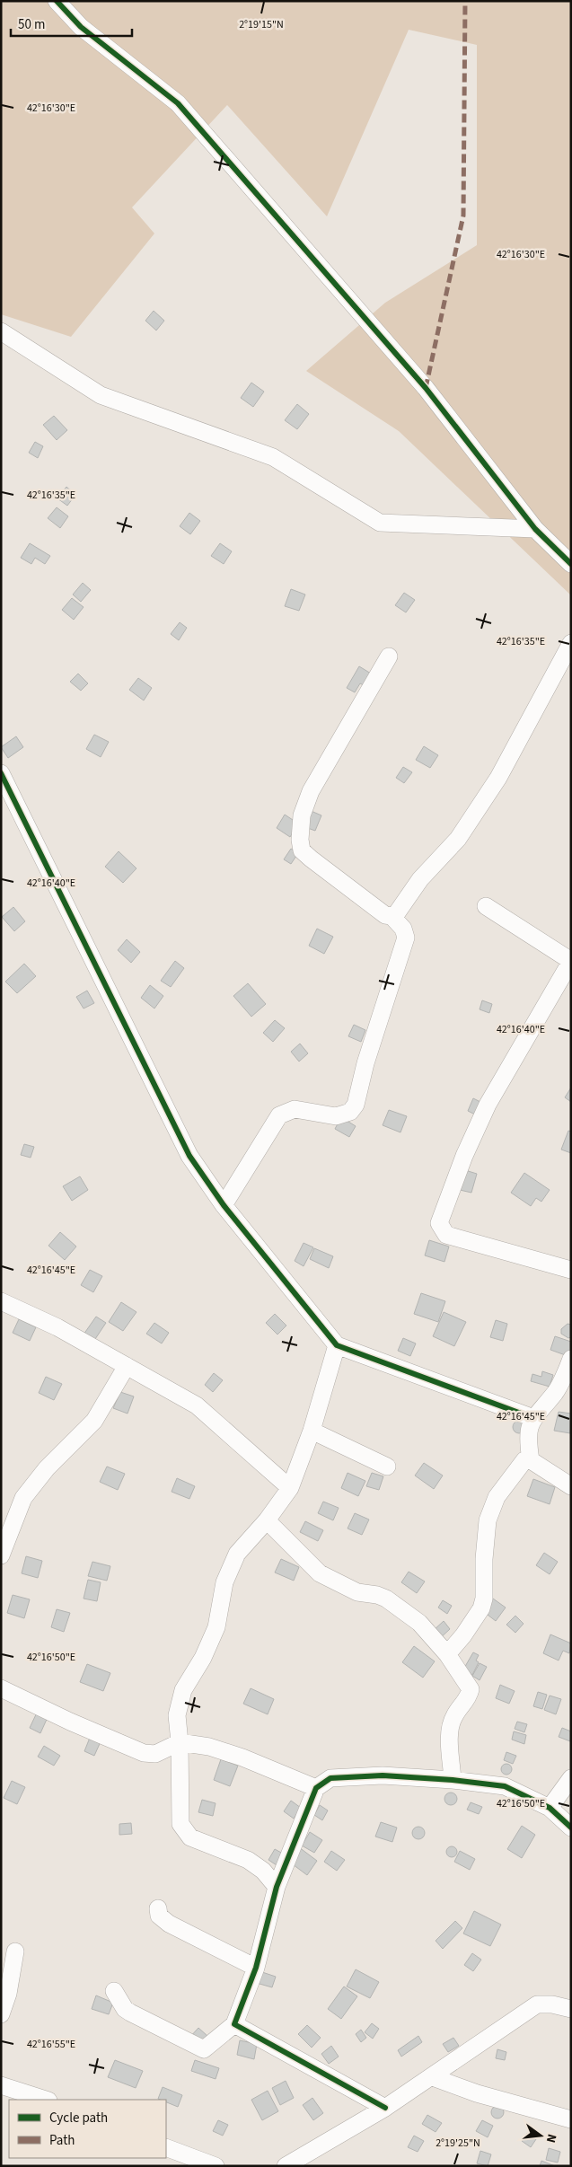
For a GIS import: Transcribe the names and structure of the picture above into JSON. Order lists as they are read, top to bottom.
{
  "legend": ["Cycle path", "Path"],
  "scale_bar": "50 m",
  "north": "right",
  "coordinates": [
    "2°19'15\"N",
    "42°16'30\"E",
    "42°16'35\"E",
    "42°16'40\"E",
    "42°16'45\"E",
    "42°16'50\"E",
    "42°16'55\"E",
    "2°19'25\"N"
  ]
}
